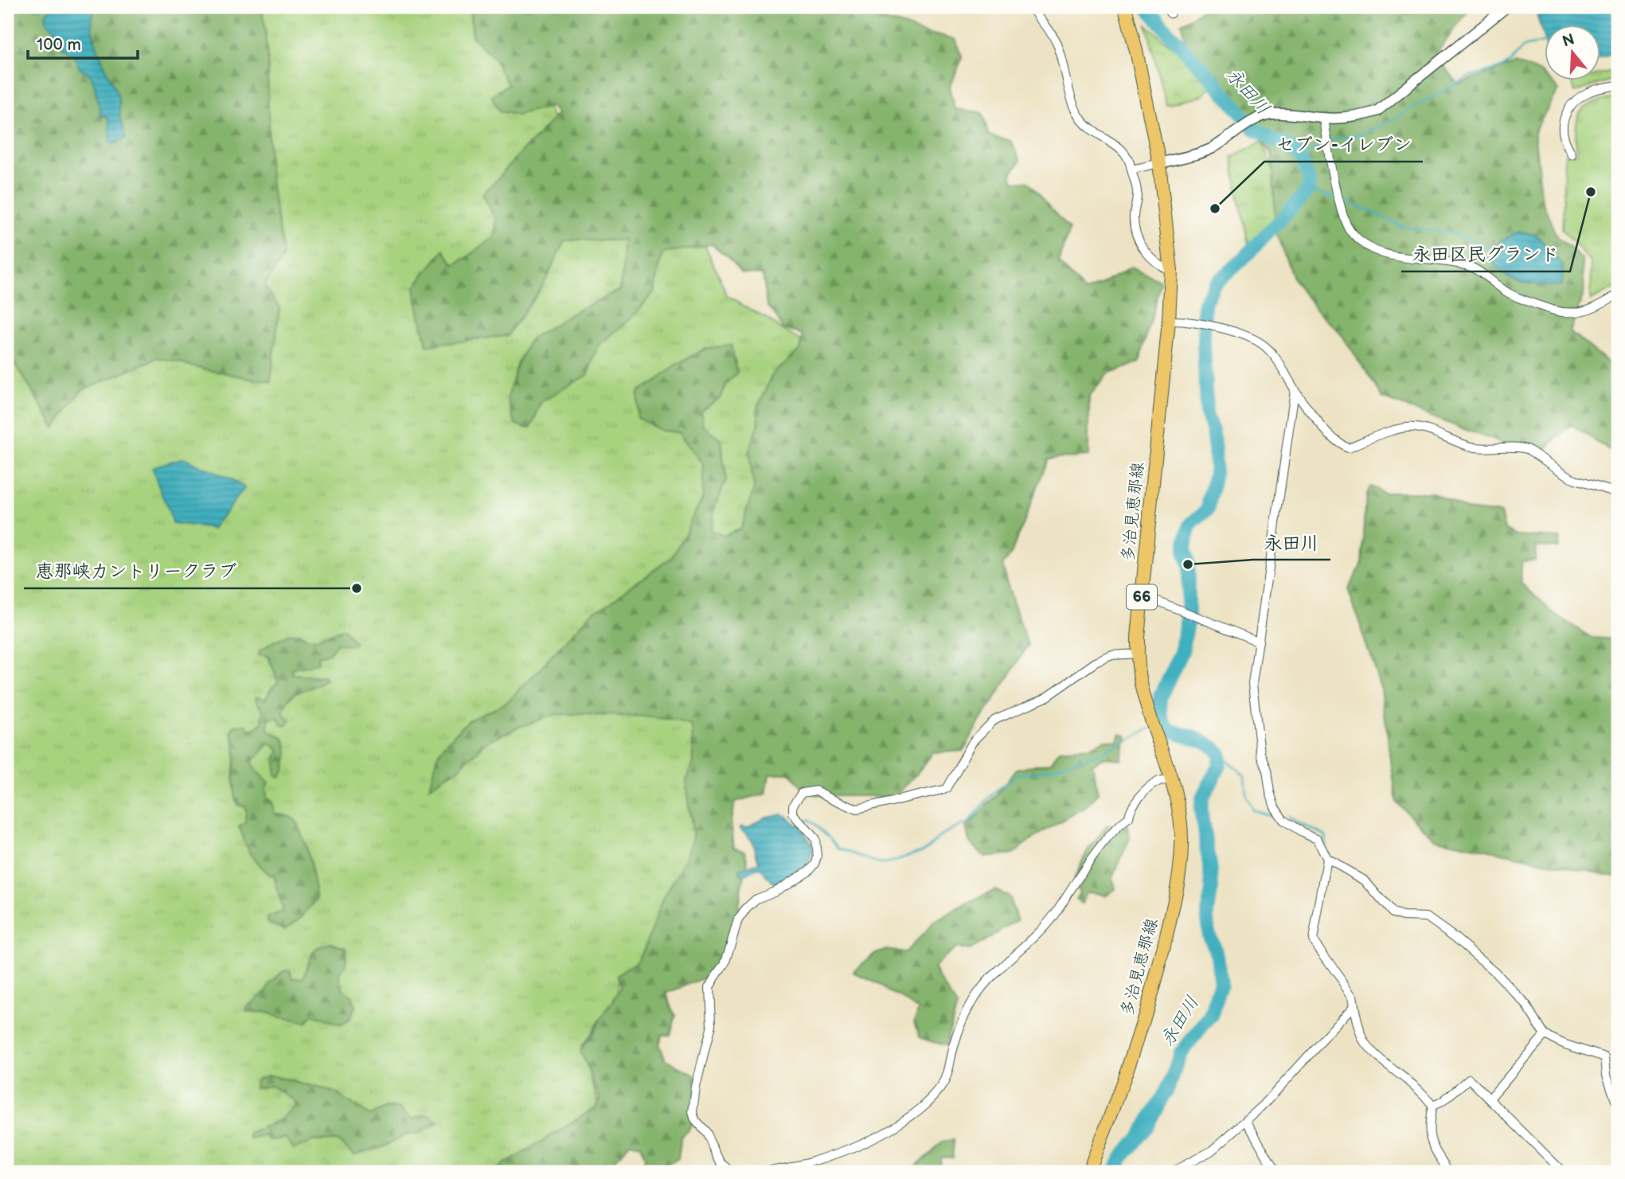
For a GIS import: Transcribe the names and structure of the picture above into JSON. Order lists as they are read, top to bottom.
{
  "streets": {
    "main road": ["多治見恵那線", "66"]
  },
  "water": ["永田川"],
  "places": [
    "永田区民グランド",
    "セブン-イレブン",
    "永田川",
    "恵那峡カントリークラブ"
  ],
  "scale_bar": "100 m",
  "north": "top"
}
